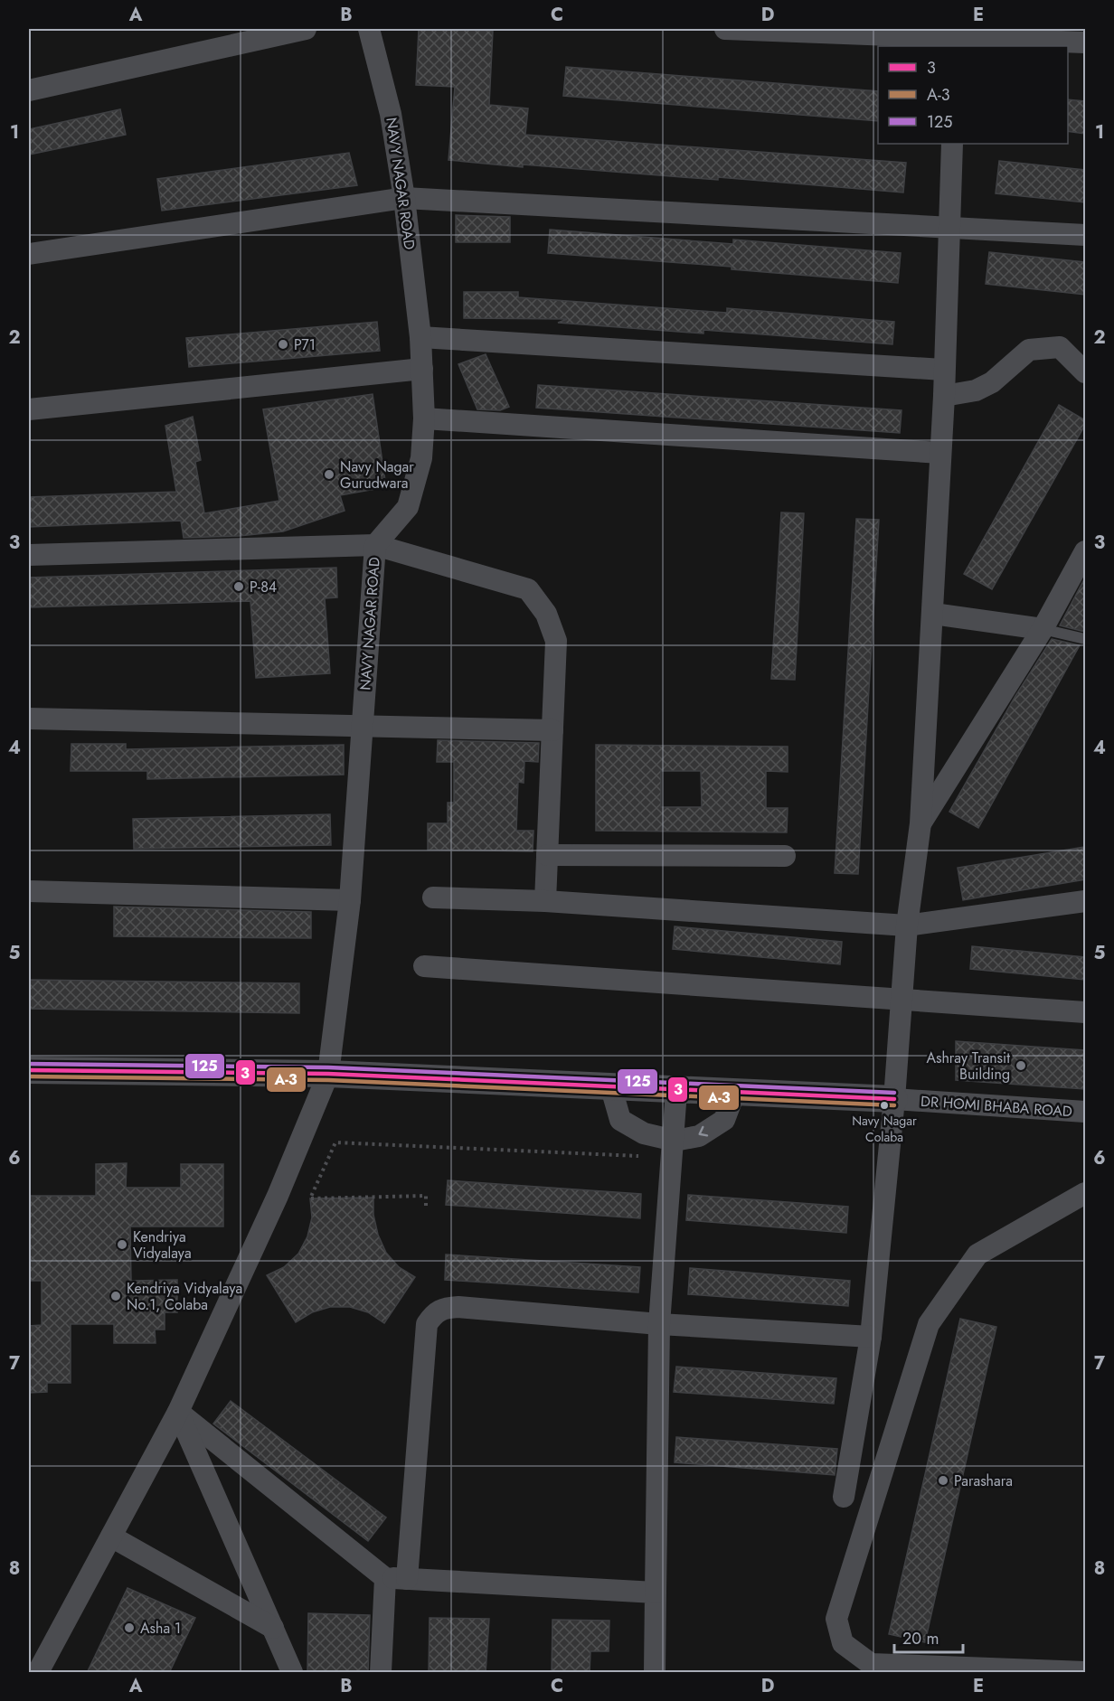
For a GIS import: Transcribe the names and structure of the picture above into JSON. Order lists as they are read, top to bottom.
{
  "streets": {
    "street": ["NAVY NAGAR ROAD", "DR HOMI BHABA ROAD"]
  },
  "crossings": [
    ["NAVY NAGAR ROAD", "DR HOMI BHABA ROAD"]
  ],
  "places": [
    "P71",
    "Navy Nagar Gurudwara",
    "P-84",
    "Ashray Transit Building",
    "Navy Nagar Colaba",
    "Kendriya Vidyalaya",
    "Kendriya Vidyalaya No.1, Colaba",
    "Parashara",
    "Asha 1"
  ],
  "lines": ["transit line 125", "transit line 3", "transit line A-3"],
  "legend": ["3", "A-3", "125"],
  "scale_bar": "20 m",
  "grid": {
    "columns": [
      "A",
      "B",
      "C",
      "D",
      "E"
    ],
    "rows": [
      "1",
      "2",
      "3",
      "4",
      "5",
      "6",
      "7",
      "8"
    ]
  }
}
